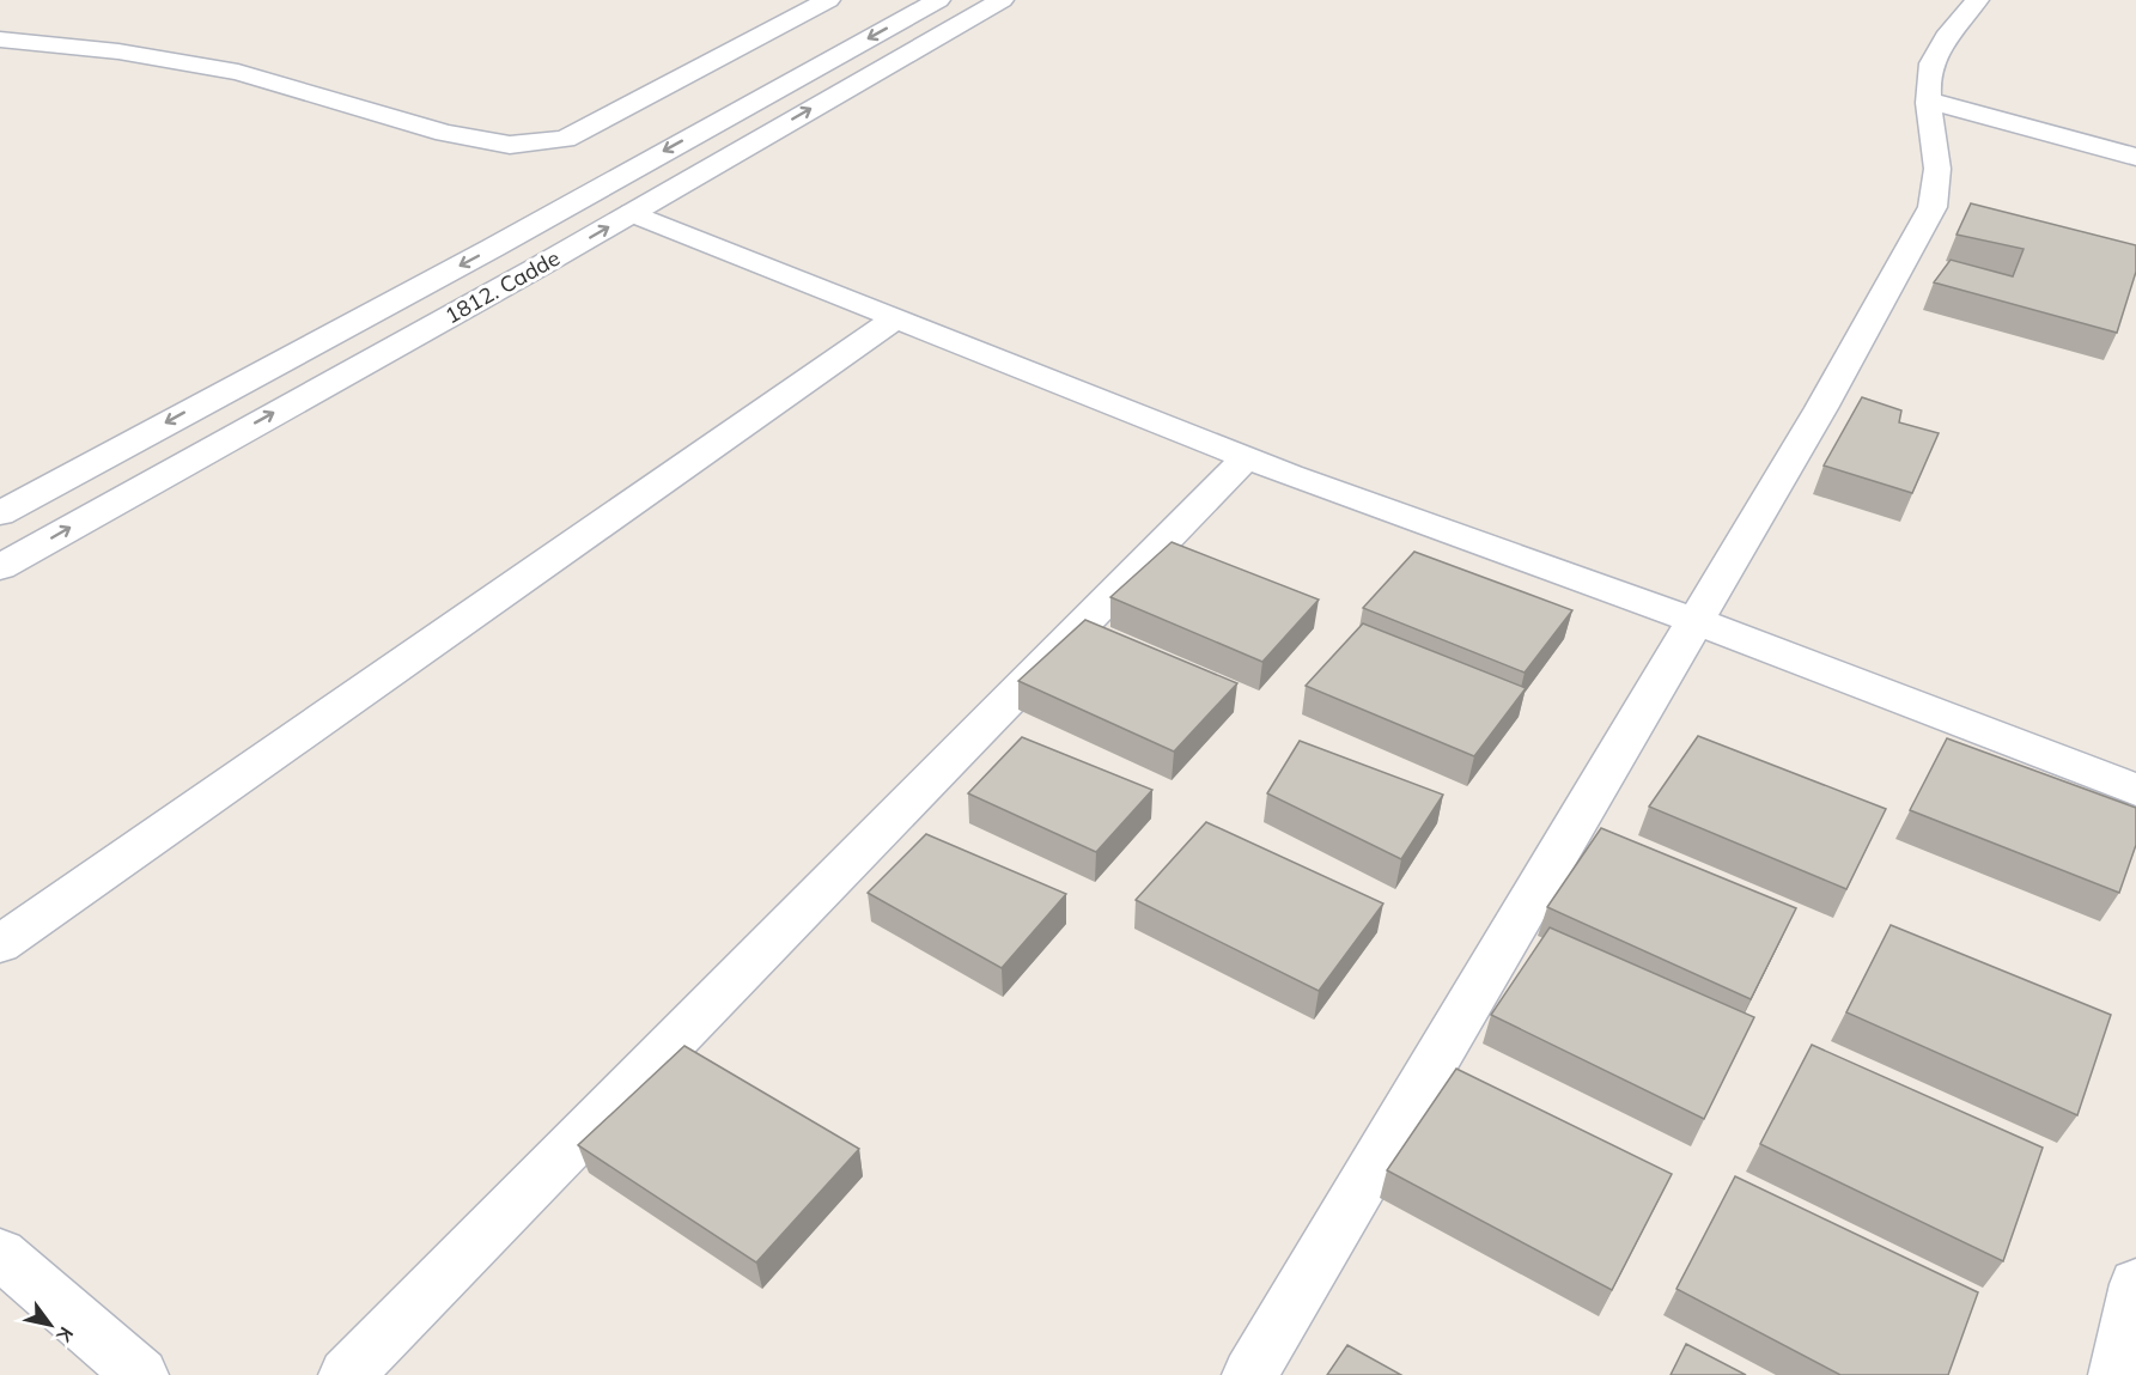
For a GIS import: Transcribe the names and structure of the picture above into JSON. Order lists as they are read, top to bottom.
{
  "streets": {
    "street": ["1812. Cadde"]
  },
  "north": "bottom right"
}
